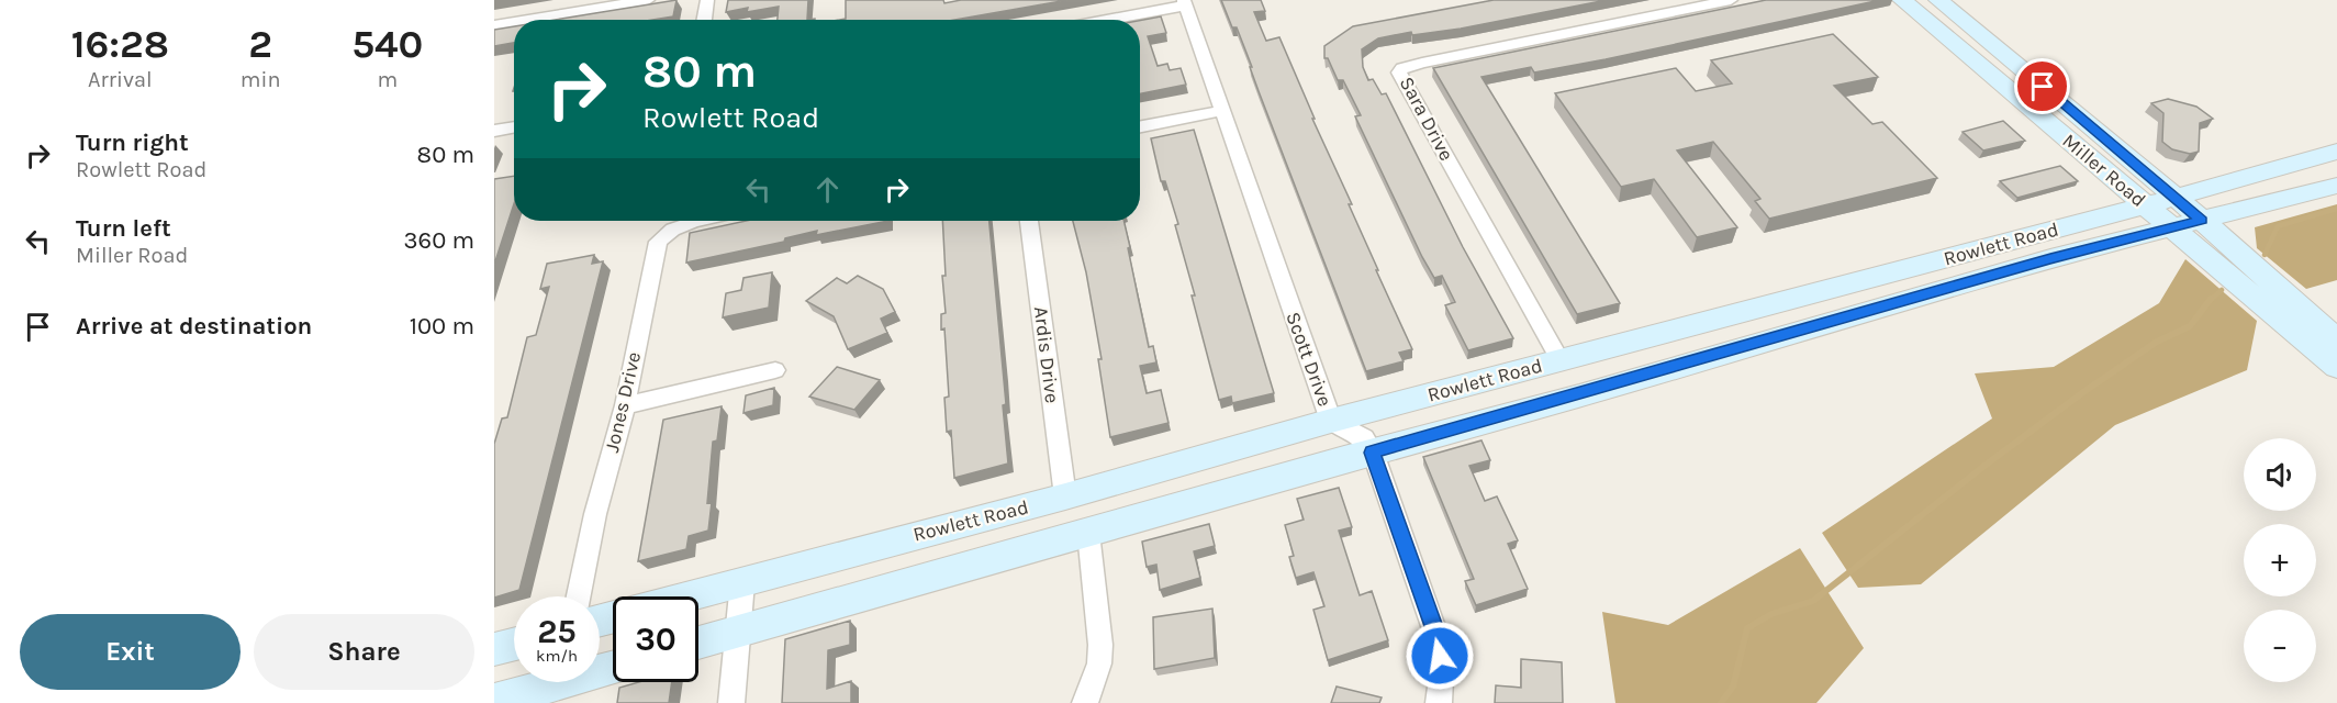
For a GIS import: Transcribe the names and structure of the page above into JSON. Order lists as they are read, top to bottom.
{
  "streets": {
    "main road": ["Miller Road", "Rowlett Road"],
    "street": [
      "Sara Drive",
      "Ardis Drive",
      "Scott Drive",
      "Jones Drive"
    ]
  },
  "crossings": [
    ["Sara Drive", "Rowlett Road"],
    ["Miller Road", "Rowlett Road"],
    ["Rowlett Road", "Ardis Drive"],
    ["Rowlett Road", "Scott Drive"]
  ],
  "page": {
    "eta": [
      "16:28",
      "Arrival",
      "2",
      "min",
      "540",
      "m"
    ],
    "turn": ["80 m", "Rowlett Road"],
    "list": [
      {
        "name": "Turn right",
        "note": "Rowlett Road",
        "value": "80 m"
      },
      {
        "name": "Turn left",
        "note": "Miller Road",
        "value": "360 m"
      },
      {
        "name": "Arrive at destination",
        "value": "100 m"
      }
    ],
    "map_buttons": ["+", "−"],
    "speed": "25 km/h",
    "limit": "30",
    "buttons": ["Exit", "Share"]
  }
}
